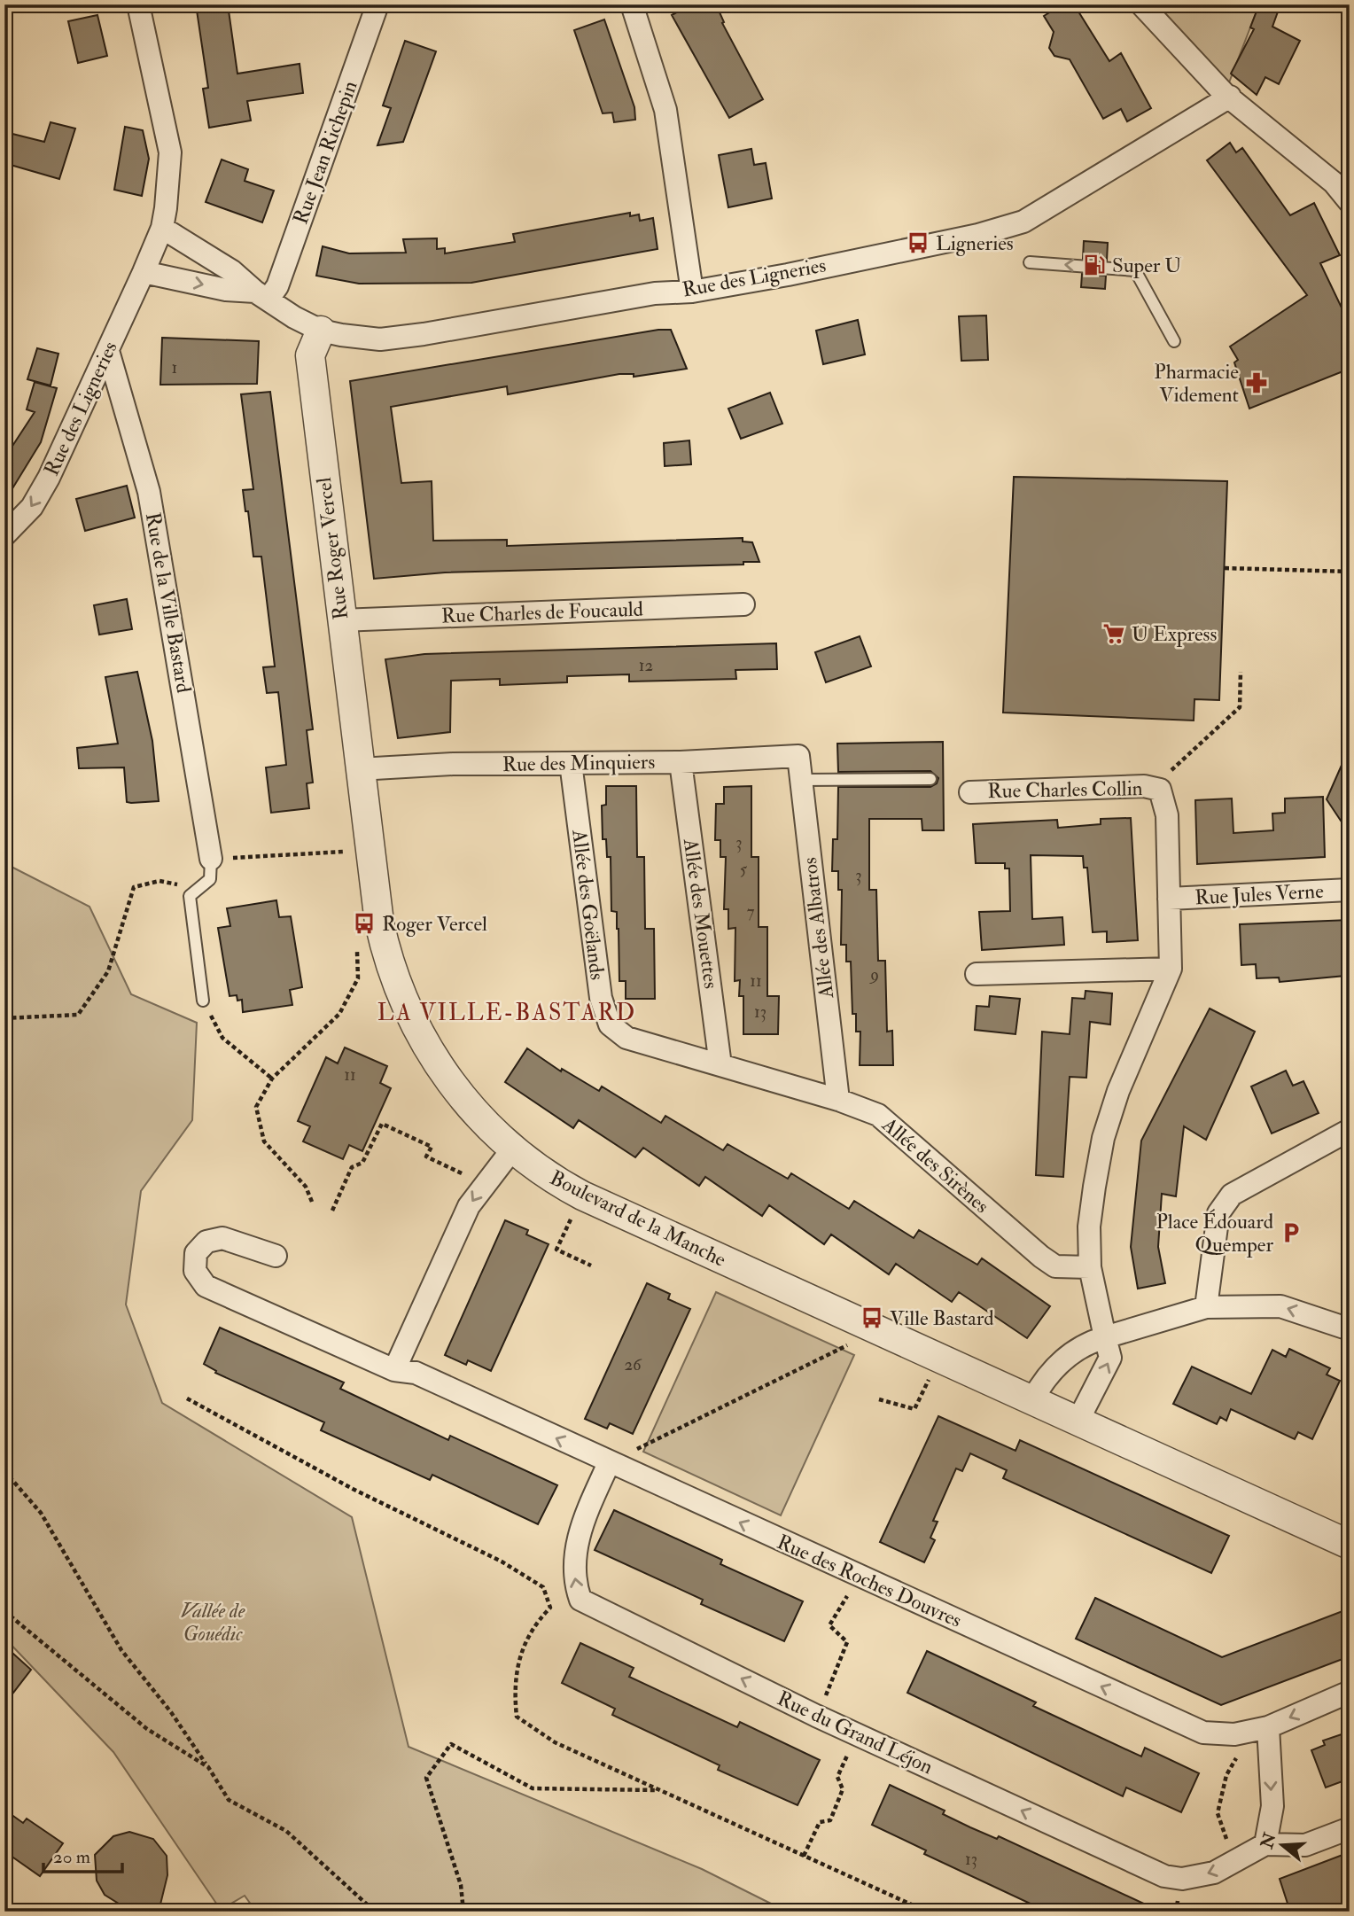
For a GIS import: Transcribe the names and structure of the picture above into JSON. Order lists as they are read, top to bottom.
{
  "streets": {
    "street": [
      "Rue Jean Richepin",
      "Rue des Ligneries",
      "Rue Roger Vercel",
      "Rue de la Ville Bastard",
      "Rue Charles de Foucauld",
      "Rue des Minquiers",
      "Rue Charles Collin",
      "Rue Jules Verne",
      "Allée des Goëlands",
      "Allée des Mouettes",
      "Allée des Albatros",
      "Allée des Sirènes",
      "Boulevard de la Manche",
      "Rue des Roches Douvres",
      "Rue du Grand Léjon"
    ]
  },
  "crossings": [
    ["Rue Jean Richepin", "Rue des Ligneries"],
    ["Rue des Ligneries", "Rue Roger Vercel"],
    ["Rue des Ligneries", "Rue de la Ville Bastard"],
    ["Rue Roger Vercel", "Rue Charles de Foucauld"],
    ["Rue Roger Vercel", "Rue des Minquiers"],
    ["Rue Roger Vercel", "Boulevard de la Manche"],
    ["Rue des Minquiers", "Allée des Goëlands"],
    ["Rue des Minquiers", "Allée des Mouettes"],
    ["Rue des Minquiers", "Allée des Albatros"],
    ["Rue des Minquiers", "Boulevard de la Manche"],
    ["Allée des Goëlands", "Allée des Sirènes"],
    ["Allée des Mouettes", "Allée des Sirènes"],
    ["Allée des Albatros", "Allée des Sirènes"],
    ["Rue des Roches Douvres", "Rue du Grand Léjon"]
  ],
  "one_way": ["Rue des Roches Douvres", "Rue du Grand Léjon"],
  "districts": ["LA VILLE-BASTARD"],
  "parks": ["Vallée de Gouédic"],
  "places": {
    "bus stop": ["Ligneries", "Roger Vercel", "Ville Bastard"],
    "fuel station": ["Super U"],
    "pharmacy": ["Pharmacie Videment"],
    "supermarket": ["U Express"],
    "parking": ["Place Édouard Quemper"]
  },
  "house_numbers": [
    "1",
    "12",
    "3",
    "5",
    "3",
    "7",
    "9",
    "11",
    "13",
    "11",
    "26",
    "13"
  ],
  "scale_bar": "20 m",
  "north": "left"
}
